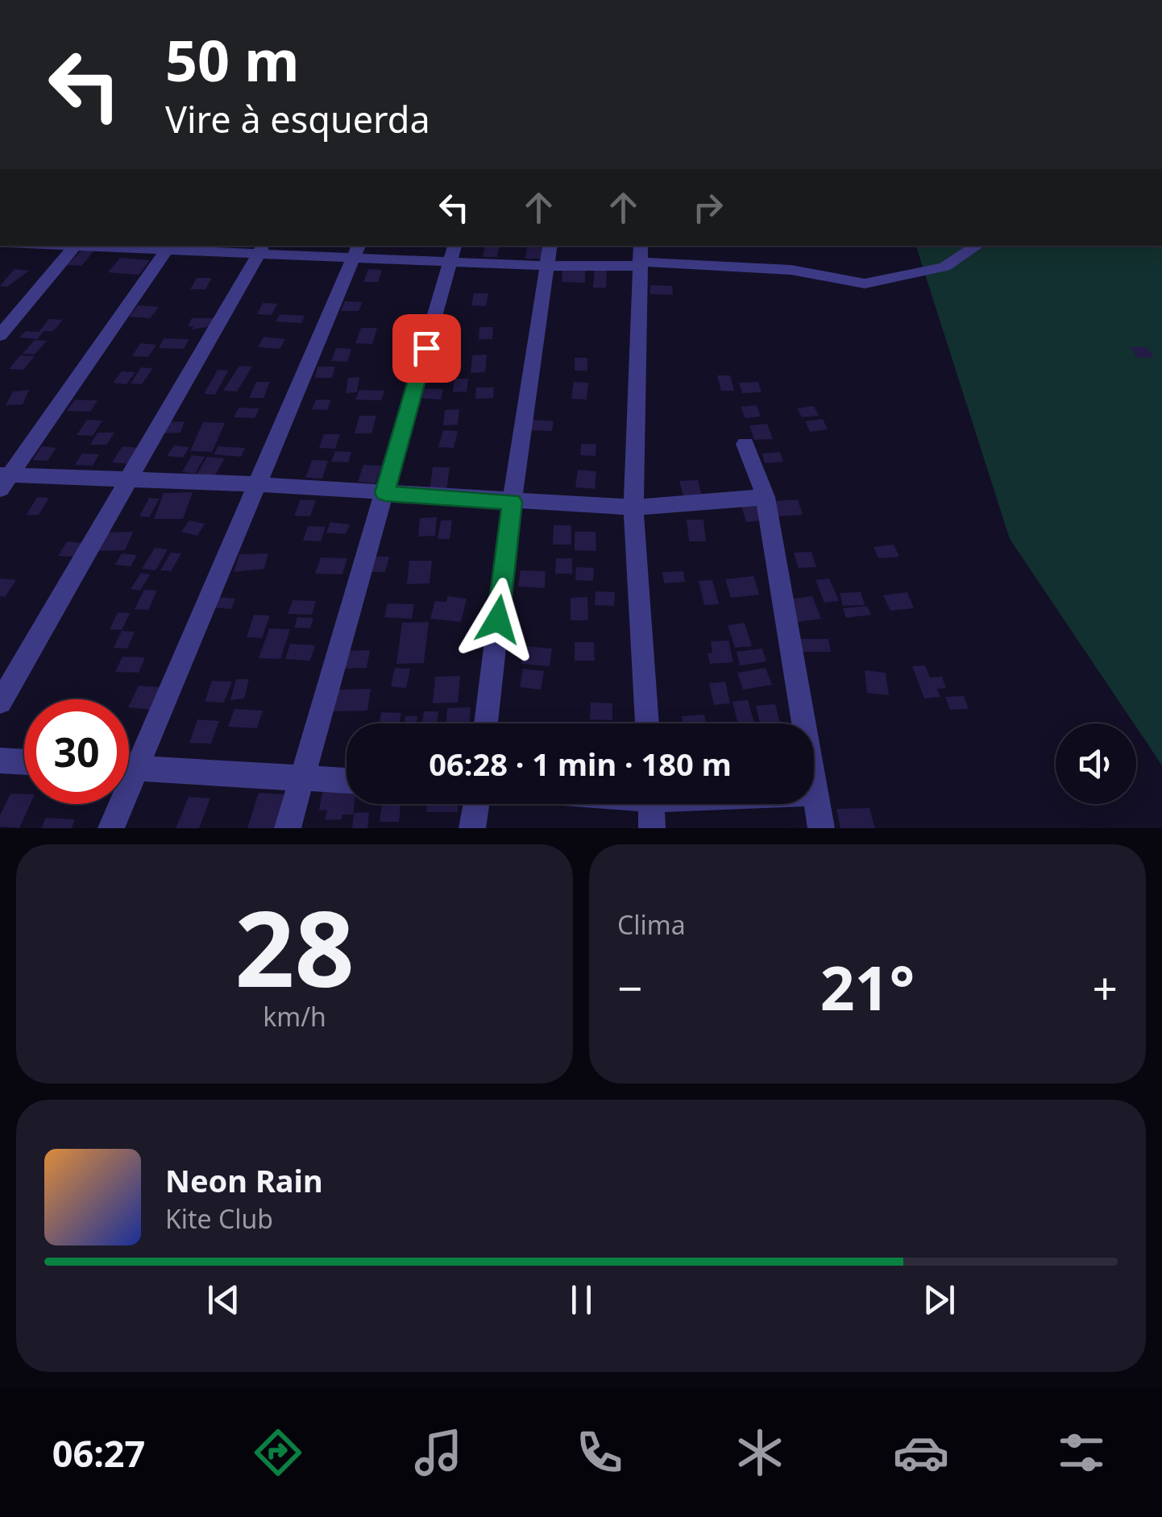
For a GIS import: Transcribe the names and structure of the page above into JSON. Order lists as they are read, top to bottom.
{
  "page": {
    "turn": ["50 m", "Vire à esquerda"],
    "limit": "30",
    "trip": "06:28 · 1 min · 180 m",
    "tile": [
      ["28", "km/h"],
      "Clima"
    ],
    "heat": ["−", "21°", "+"],
    "song": ["Neon Rain", "Kite Club"],
    "tabs": "06:27"
  }
}
